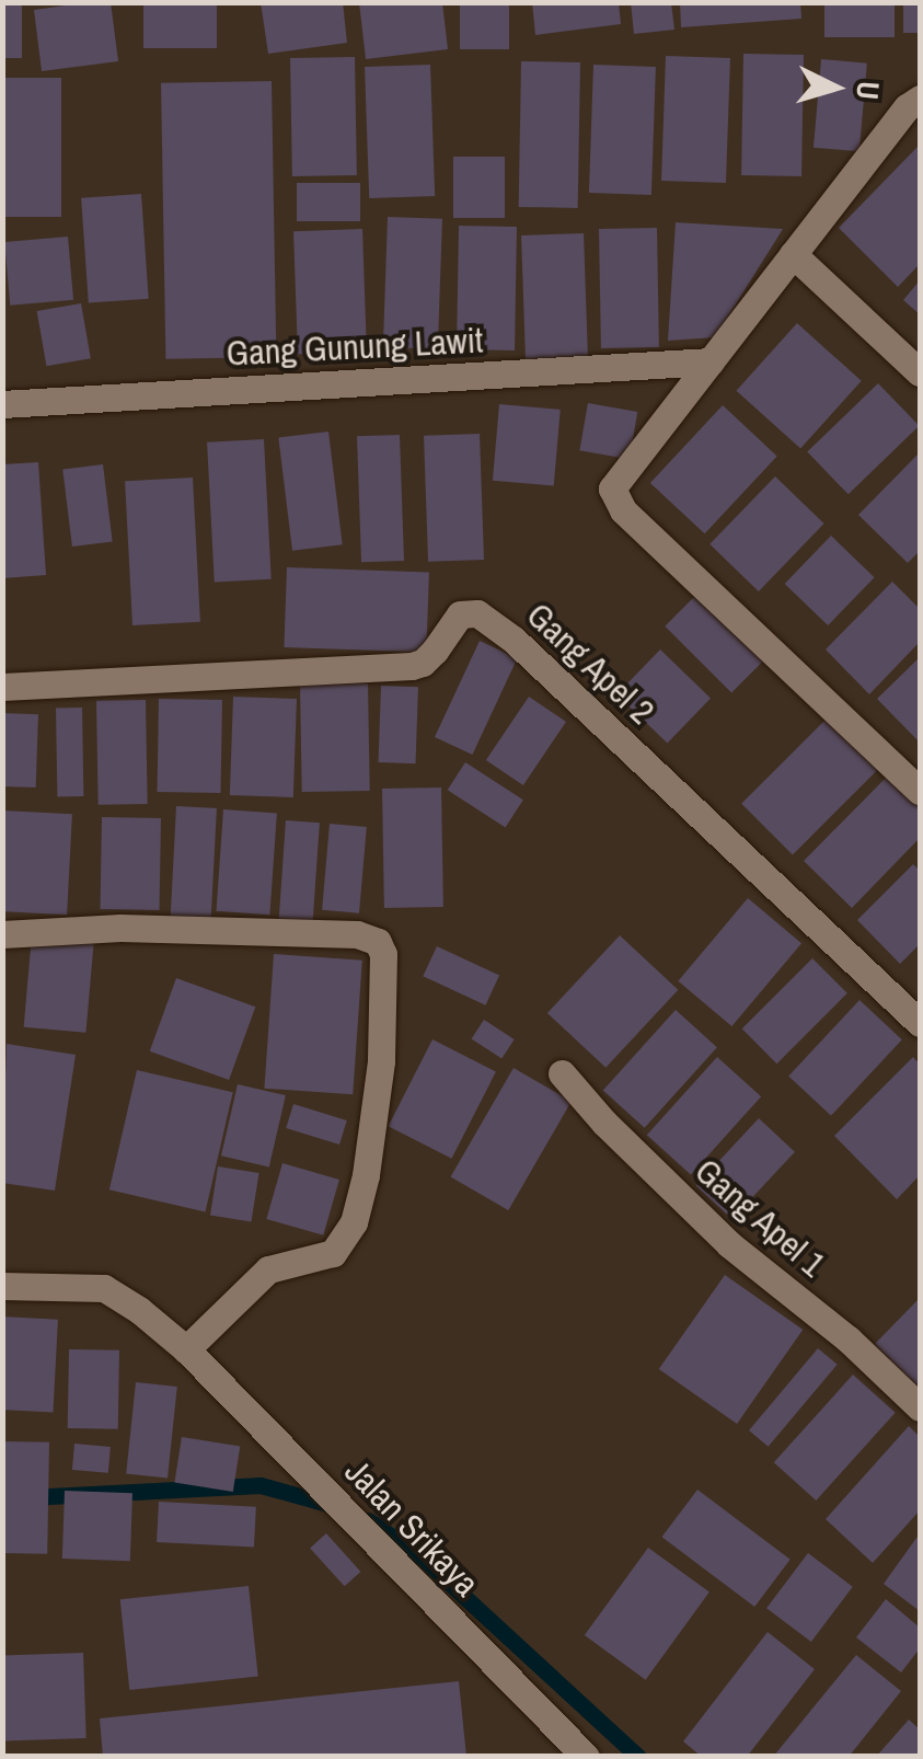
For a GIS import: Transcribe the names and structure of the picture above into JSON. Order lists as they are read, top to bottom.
{
  "streets": {
    "street": [
      "Gang Gunung Lawit",
      "Gang Apel 2",
      "Gang Apel 1",
      "Jalan Srikaya"
    ]
  },
  "north": "right"
}
